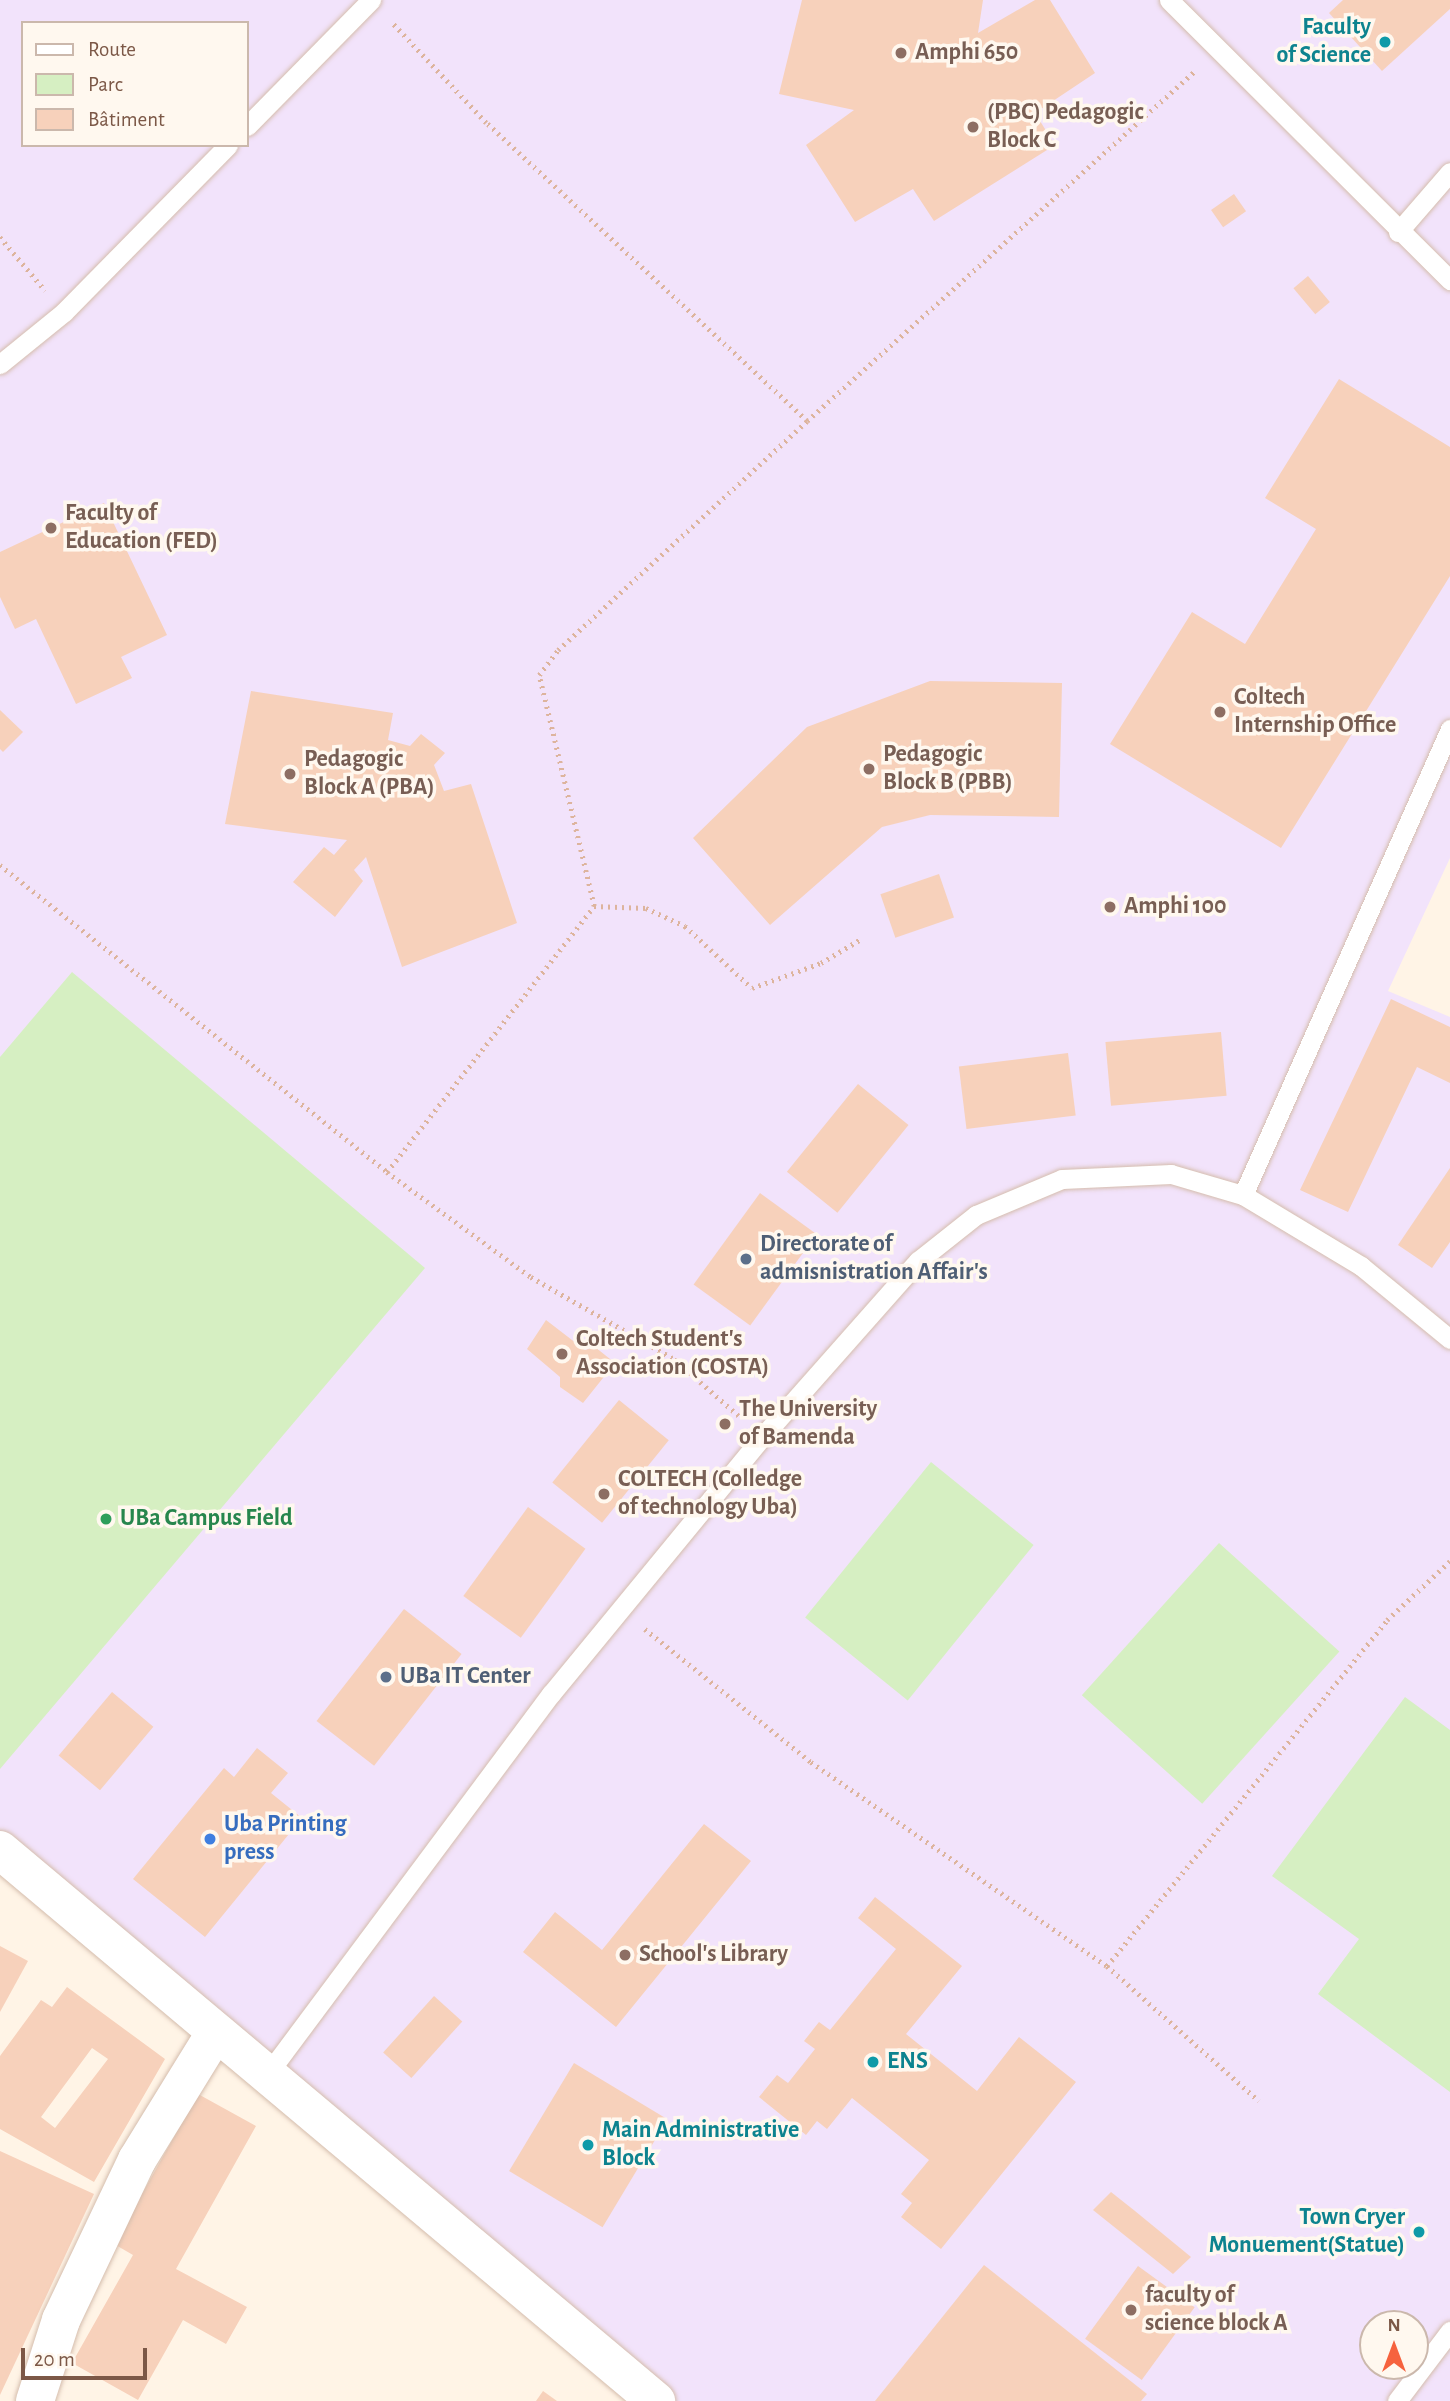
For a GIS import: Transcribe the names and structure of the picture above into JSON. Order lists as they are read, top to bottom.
{
  "places": [
    "Faculty of Science",
    "Amphi 650",
    "(PBC) Pedagogic Block C",
    "Faculty of Education (FED)",
    "Coltech Internship Office",
    "Pedagogic Block B (PBB)",
    "Pedagogic Block A (PBA)",
    "Amphi 100",
    "Directorate of admisnistration Affair's",
    "Coltech Student's Association (COSTA)",
    "The University of Bamenda",
    "COLTECH (Colledge of technology Uba)",
    "UBa Campus Field",
    "UBa IT Center",
    "Uba Printing press",
    "School's Library",
    "ENS",
    "Main Administrative Block",
    "Town Cryer Monuement(Statue)",
    "faculty of science block A"
  ],
  "legend": ["Route", "Parc", "Bâtiment"],
  "scale_bar": "20 m",
  "north": "top"
}
